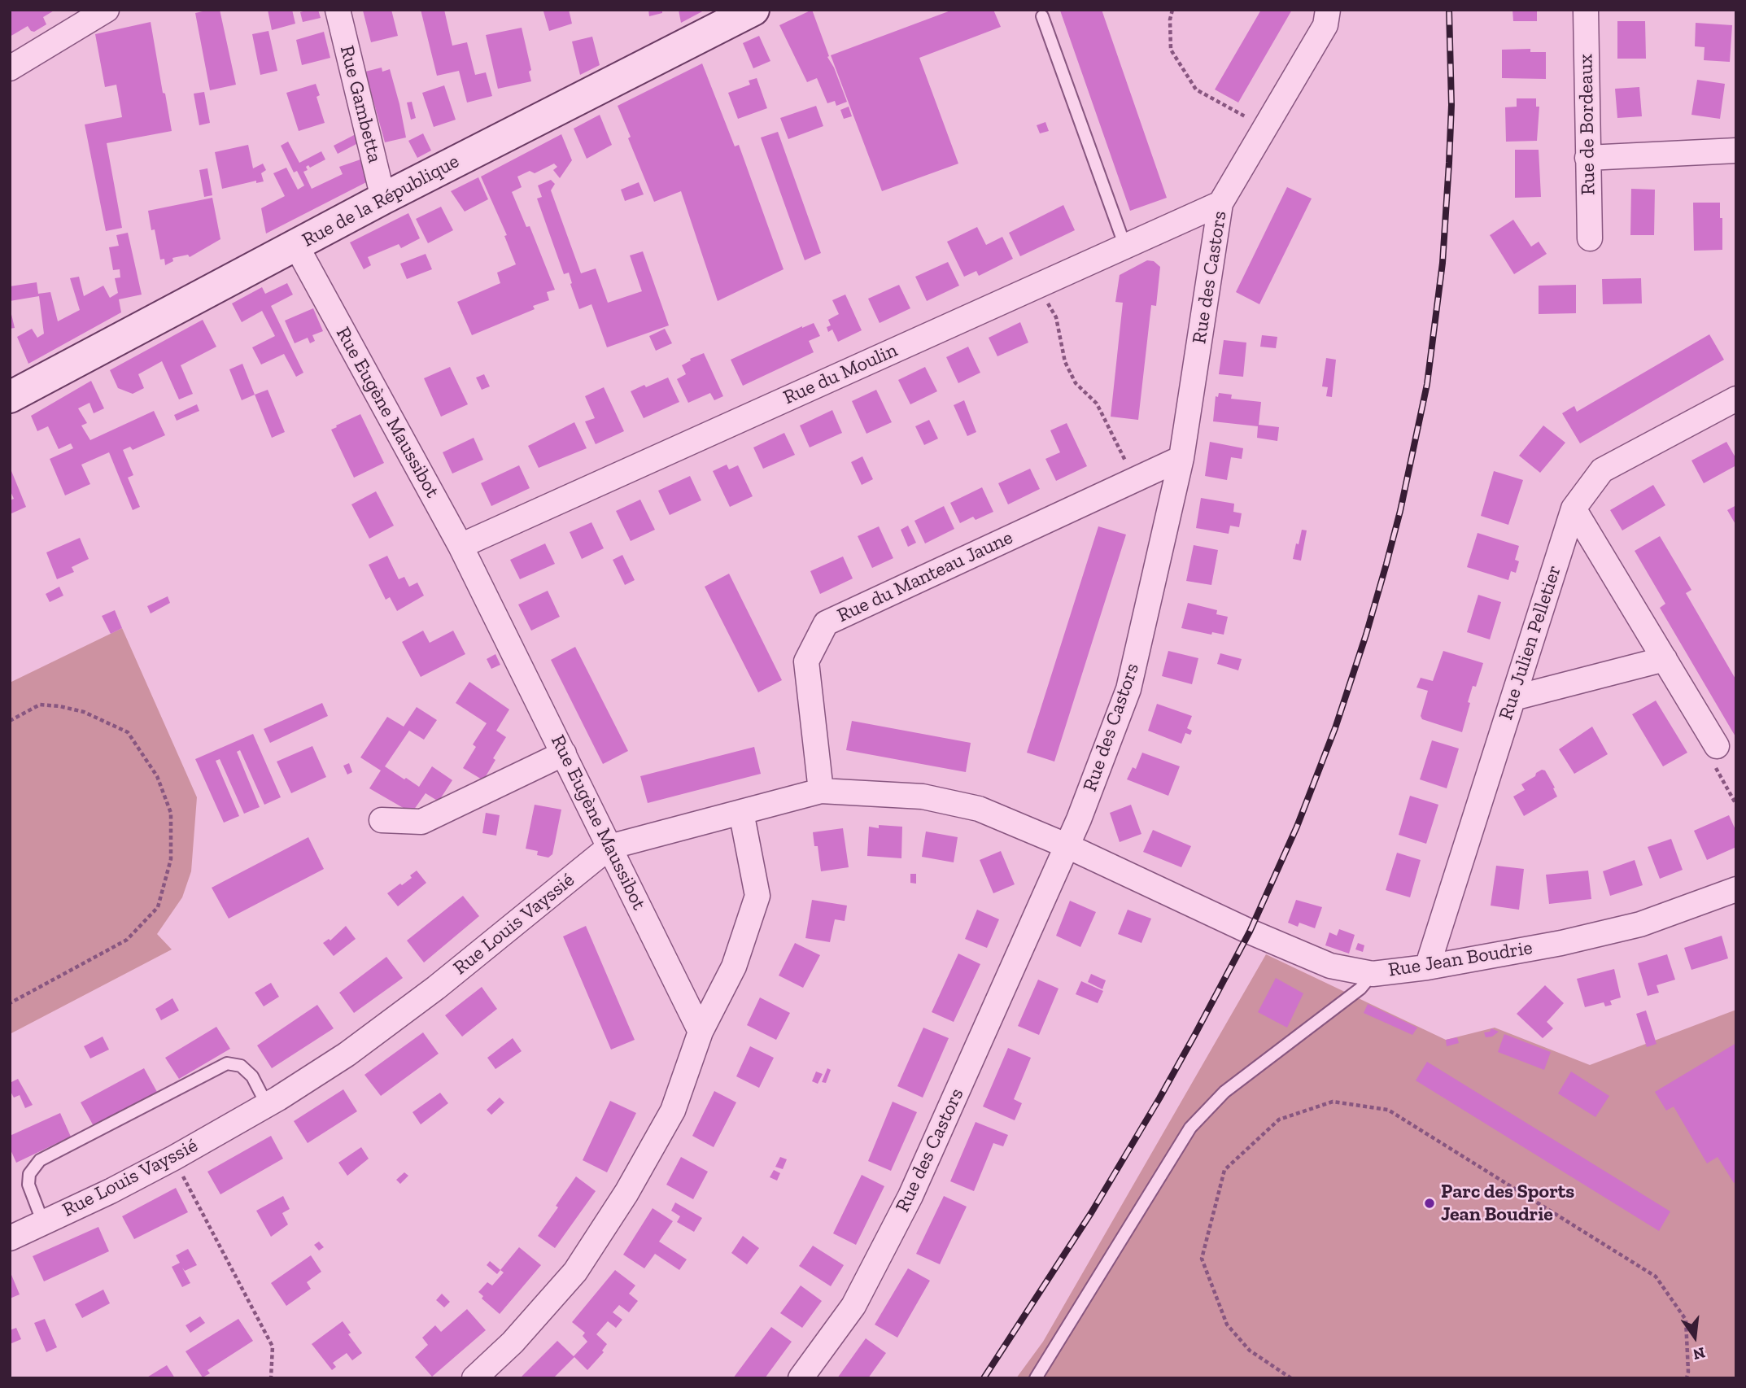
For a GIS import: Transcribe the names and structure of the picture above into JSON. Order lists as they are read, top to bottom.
{
  "streets": {
    "main road": ["Rue de la République"],
    "street": [
      "Rue Gambetta",
      "Rue de Bordeaux",
      "Rue des Castors",
      "Rue du Moulin",
      "Rue Eugène Maussibot",
      "Rue du Manteau Jaune",
      "Rue Julien Pelletier",
      "Rue Louis Vayssié",
      "Rue Jean Boudrie"
    ]
  },
  "crossings": [
    ["Rue Gambetta", "Rue de la République"],
    ["Rue de la République", "Rue Eugène Maussibot"],
    ["Rue des Castors", "Rue du Moulin"],
    ["Rue des Castors", "Rue du Manteau Jaune"],
    ["Rue des Castors", "Rue Louis Vayssié"],
    ["Rue des Castors", "Rue Jean Boudrie"],
    ["Rue du Moulin", "Rue Eugène Maussibot"],
    ["Rue Eugène Maussibot", "Rue Louis Vayssié"],
    ["Rue du Manteau Jaune", "Rue Louis Vayssié"],
    ["Rue Julien Pelletier", "Rue Jean Boudrie"],
    ["Rue Louis Vayssié", "Rue Jean Boudrie"]
  ],
  "places": ["Parc des Sports Jean Boudrie"],
  "north": "bottom"
}
